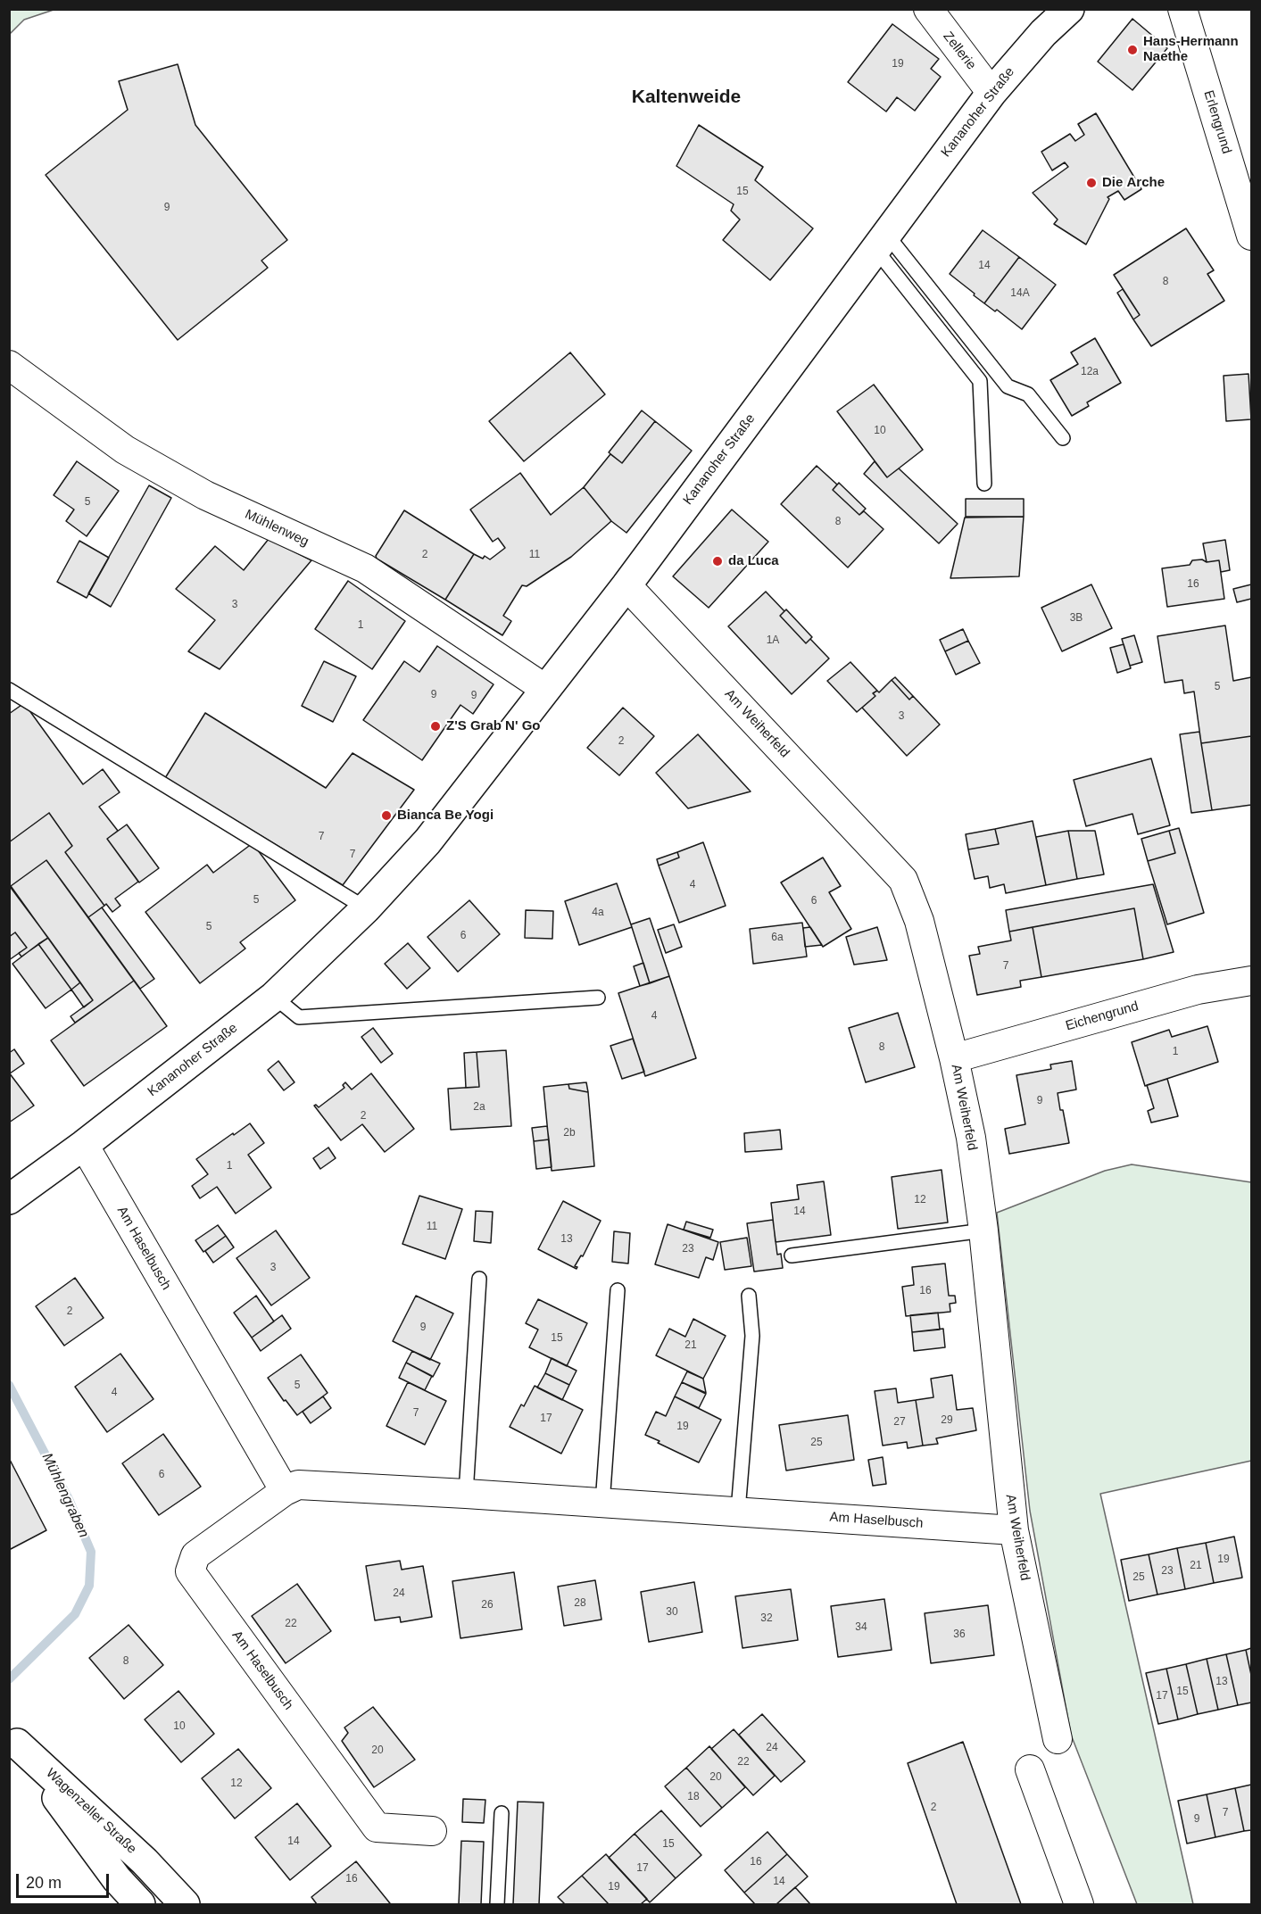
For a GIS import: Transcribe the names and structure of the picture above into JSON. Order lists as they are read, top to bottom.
{
  "streets": {
    "street": [
      "Zellerie",
      "Kananoher Straße",
      "Erlengrund",
      "Mühlenweg",
      "Am Weiherfeld",
      "Eichengrund",
      "Am Haselbusch",
      "Wagenzeller Straße"
    ]
  },
  "crossings": [
    ["Zellerie", "Kananoher Straße"],
    ["Kananoher Straße", "Mühlenweg"],
    ["Kananoher Straße", "Am Weiherfeld"],
    ["Kananoher Straße", "Am Haselbusch"],
    ["Am Weiherfeld", "Eichengrund"],
    ["Am Weiherfeld", "Am Haselbusch"]
  ],
  "districts": ["Kaltenweide"],
  "water": ["Mühlengraben"],
  "places": [
    "Hans-Hermann Naethe",
    "Die Arche",
    "da Luca",
    "Z'S Grab N' Go",
    "Bianca Be Yogi"
  ],
  "house_numbers": [
    "19",
    "15",
    "9",
    "14",
    "8",
    "14A",
    "12a",
    "10",
    "5",
    "8",
    "2",
    "11",
    "16",
    "3",
    "3B",
    "1",
    "1A",
    "5",
    "9",
    "9",
    "3",
    "2",
    "7",
    "7",
    "4",
    "5",
    "6",
    "4a",
    "5",
    "6",
    "6a",
    "7",
    "4",
    "8",
    "1",
    "9",
    "2a",
    "2",
    "2b",
    "1",
    "12",
    "14",
    "11",
    "13",
    "23",
    "3",
    "16",
    "2",
    "9",
    "15",
    "21",
    "5",
    "4",
    "7",
    "17",
    "29",
    "27",
    "19",
    "25",
    "6",
    "19",
    "21",
    "23",
    "25",
    "24",
    "28",
    "26",
    "30",
    "32",
    "22",
    "34",
    "36",
    "8",
    "13",
    "15",
    "17",
    "10",
    "24",
    "20",
    "22",
    "20",
    "12",
    "18",
    "2",
    "7",
    "9",
    "14",
    "15",
    "16",
    "17",
    "16",
    "14",
    "19"
  ],
  "scale_bar": "20 m"
}
